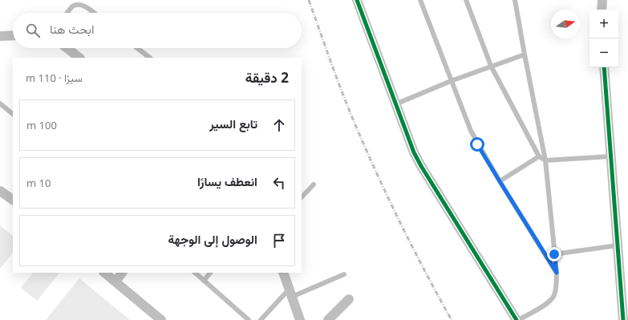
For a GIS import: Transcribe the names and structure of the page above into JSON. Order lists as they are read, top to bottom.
{
  "north": "right",
  "page": {
    "map_buttons": ["+", "−"],
    "search": "ابحث هنا",
    "heading": ["2 دقيقة", "سيرًا · 110 m"],
    "list": [
      ["تابع السير", "100 m"],
      ["انعطف يسارًا", "10 m"],
      "الوصول إلى الوجهة"
    ]
  }
}
